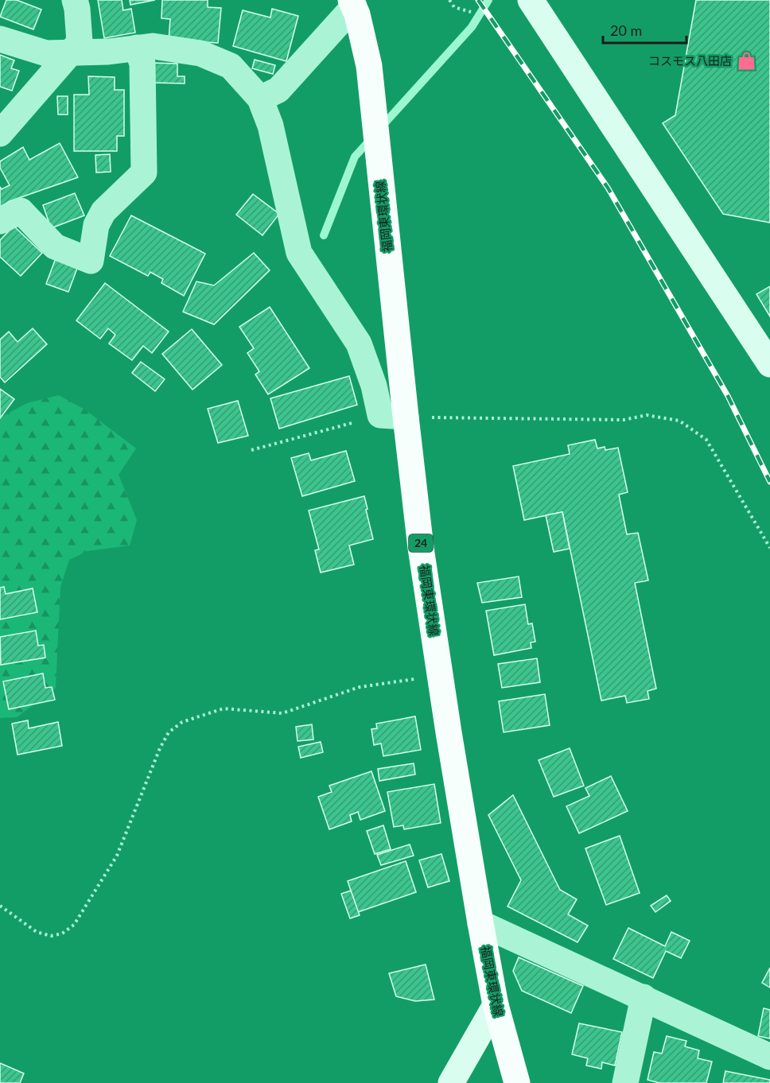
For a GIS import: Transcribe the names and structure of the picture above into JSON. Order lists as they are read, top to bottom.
{
  "streets": {
    "main road": ["福岡東環状線", "24"]
  },
  "places": {
    "shop": ["コスモス八田店"]
  },
  "scale_bar": "20 m"
}
